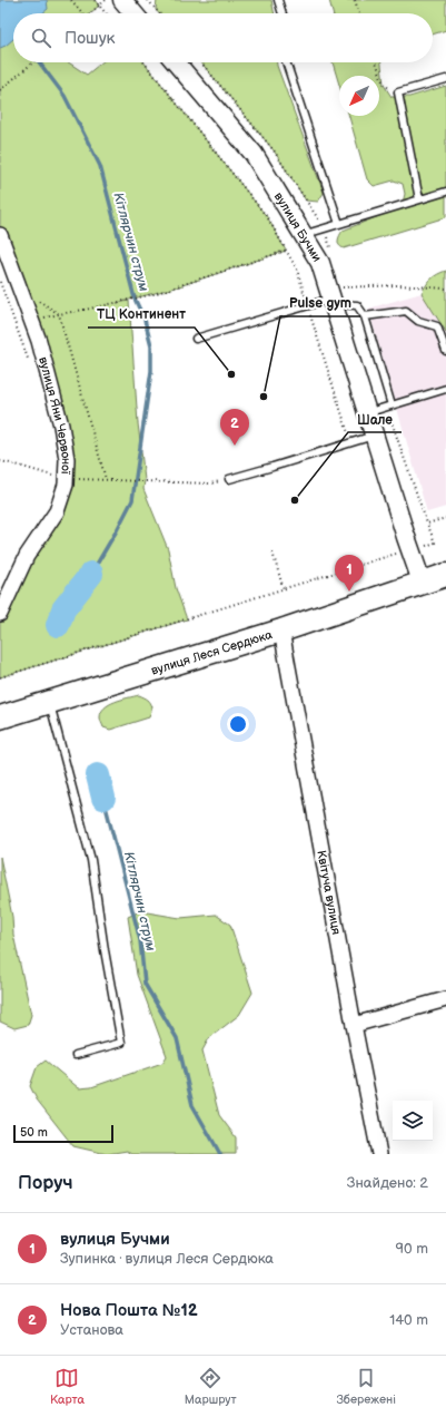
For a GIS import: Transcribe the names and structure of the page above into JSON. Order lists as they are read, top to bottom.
{
  "streets": {
    "main road": ["вулиця Леся Сердюка"],
    "street": ["вулиця Бучми", "вулиця Яни Червоної", "Квітуча вулиця"]
  },
  "crossings": [
    ["вулиця Бучми", "вулиця Леся Сердюка"],
    ["вулиця Леся Сердюка", "Квітуча вулиця"]
  ],
  "water": ["Кітлярчин струм"],
  "places": ["ТЦ Континент", "Pulse gym", "Шале"],
  "scale_bar": "50 m",
  "north": "bottom left",
  "page": {
    "search": "Пошук",
    "pins": ["2", "1"],
    "scale": "50 m",
    "heading": ["Поруч", "Знайдено: 2"],
    "list": [
      {
        "mark": "1",
        "name": "вулиця Бучми",
        "note": "Зупинка · вулиця Леся Сердюка",
        "value": "90 m"
      },
      {
        "mark": "2",
        "name": "Нова Пошта №12",
        "note": "Установа",
        "value": "140 m"
      }
    ],
    "nav": ["Карта", "Маршрут", "Збережені"]
  }
}
